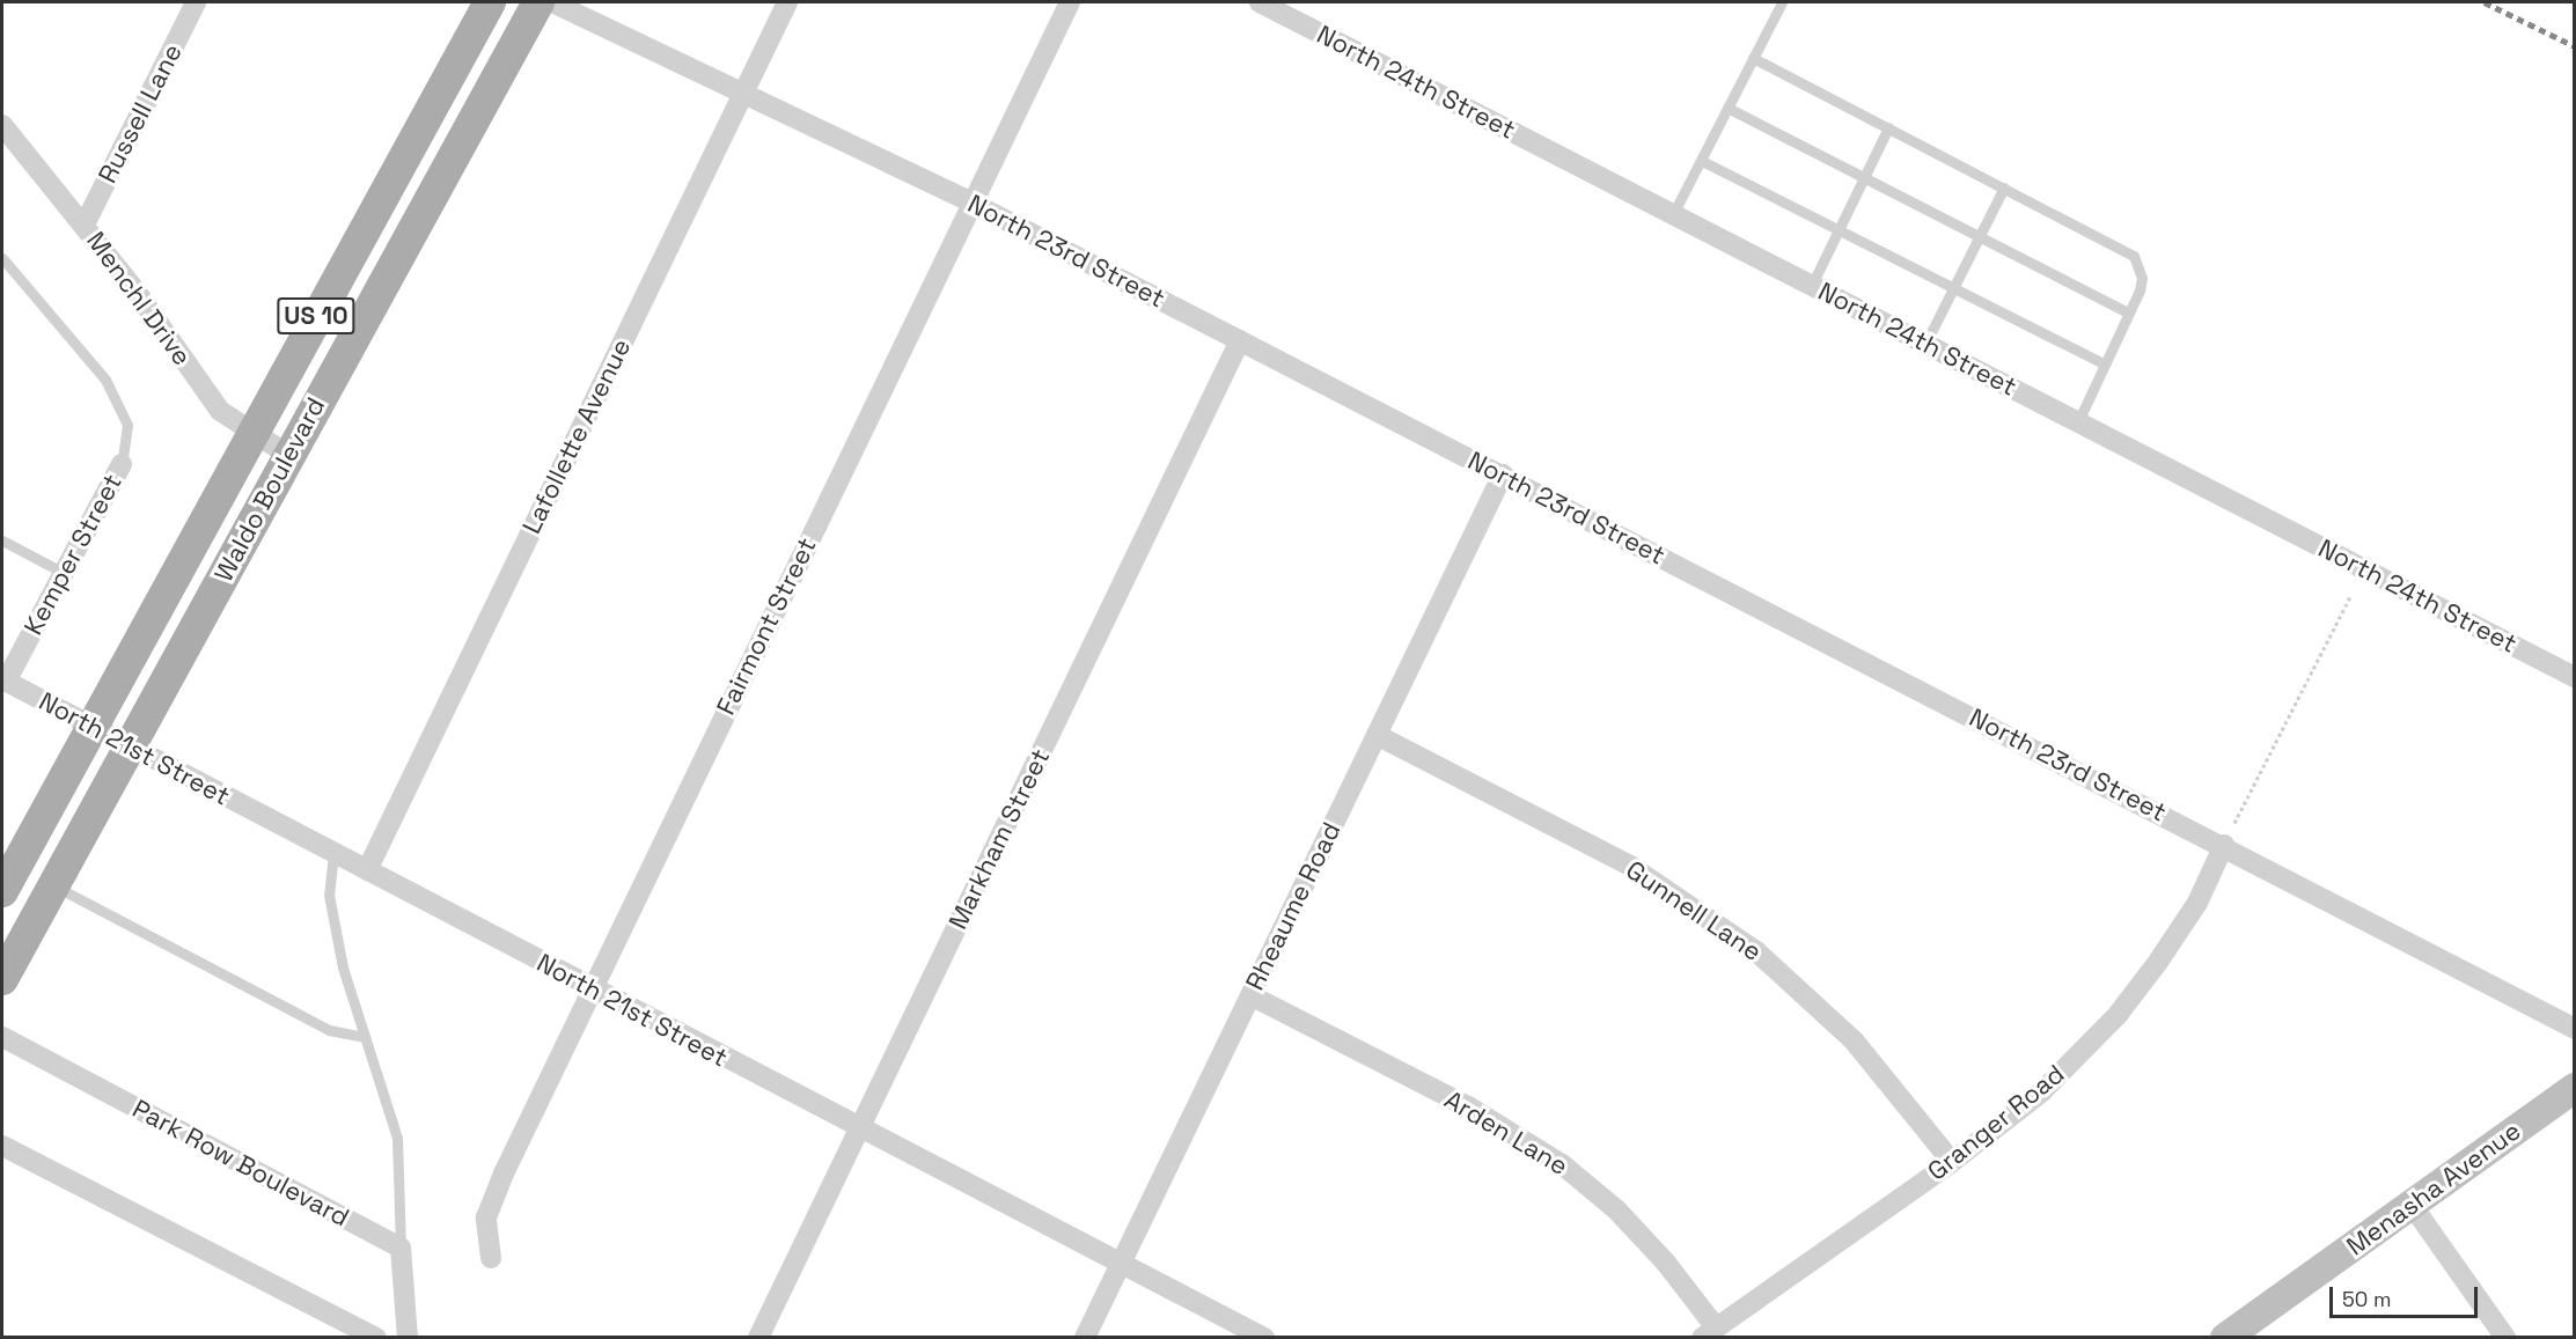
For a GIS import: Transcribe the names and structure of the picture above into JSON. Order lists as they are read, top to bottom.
{
  "streets": {
    "main road": ["US 10", "Waldo Boulevard"],
    "street": [
      "North 24th Street",
      "Russell Lane",
      "North 23rd Street",
      "Menchl Drive",
      "Lafollette Avenue",
      "Kemper Street",
      "Fairmont Street",
      "North 21st Street",
      "Markham Street",
      "Rheaume Road",
      "Gunnell Lane",
      "Granger Road",
      "Arden Lane",
      "Park Row Boulevard",
      "Menasha Avenue"
    ]
  },
  "crossings": [
    ["Russell Lane", "Menchl Drive"],
    ["North 23rd Street", "Lafollette Avenue"],
    ["North 23rd Street", "Fairmont Street"],
    ["North 23rd Street", "Markham Street"],
    ["North 23rd Street", "Rheaume Road"],
    ["North 23rd Street", "Granger Road"],
    ["Menchl Drive", "Waldo Boulevard"],
    ["Lafollette Avenue", "North 21st Street"],
    ["Waldo Boulevard", "North 21st Street"],
    ["Kemper Street", "North 21st Street"],
    ["Fairmont Street", "North 21st Street"],
    ["North 21st Street", "Markham Street"],
    ["North 21st Street", "Rheaume Road"],
    ["Rheaume Road", "Gunnell Lane"],
    ["Rheaume Road", "Arden Lane"],
    ["Gunnell Lane", "Granger Road"],
    ["Granger Road", "Arden Lane"]
  ],
  "scale_bar": "50 m"
}
